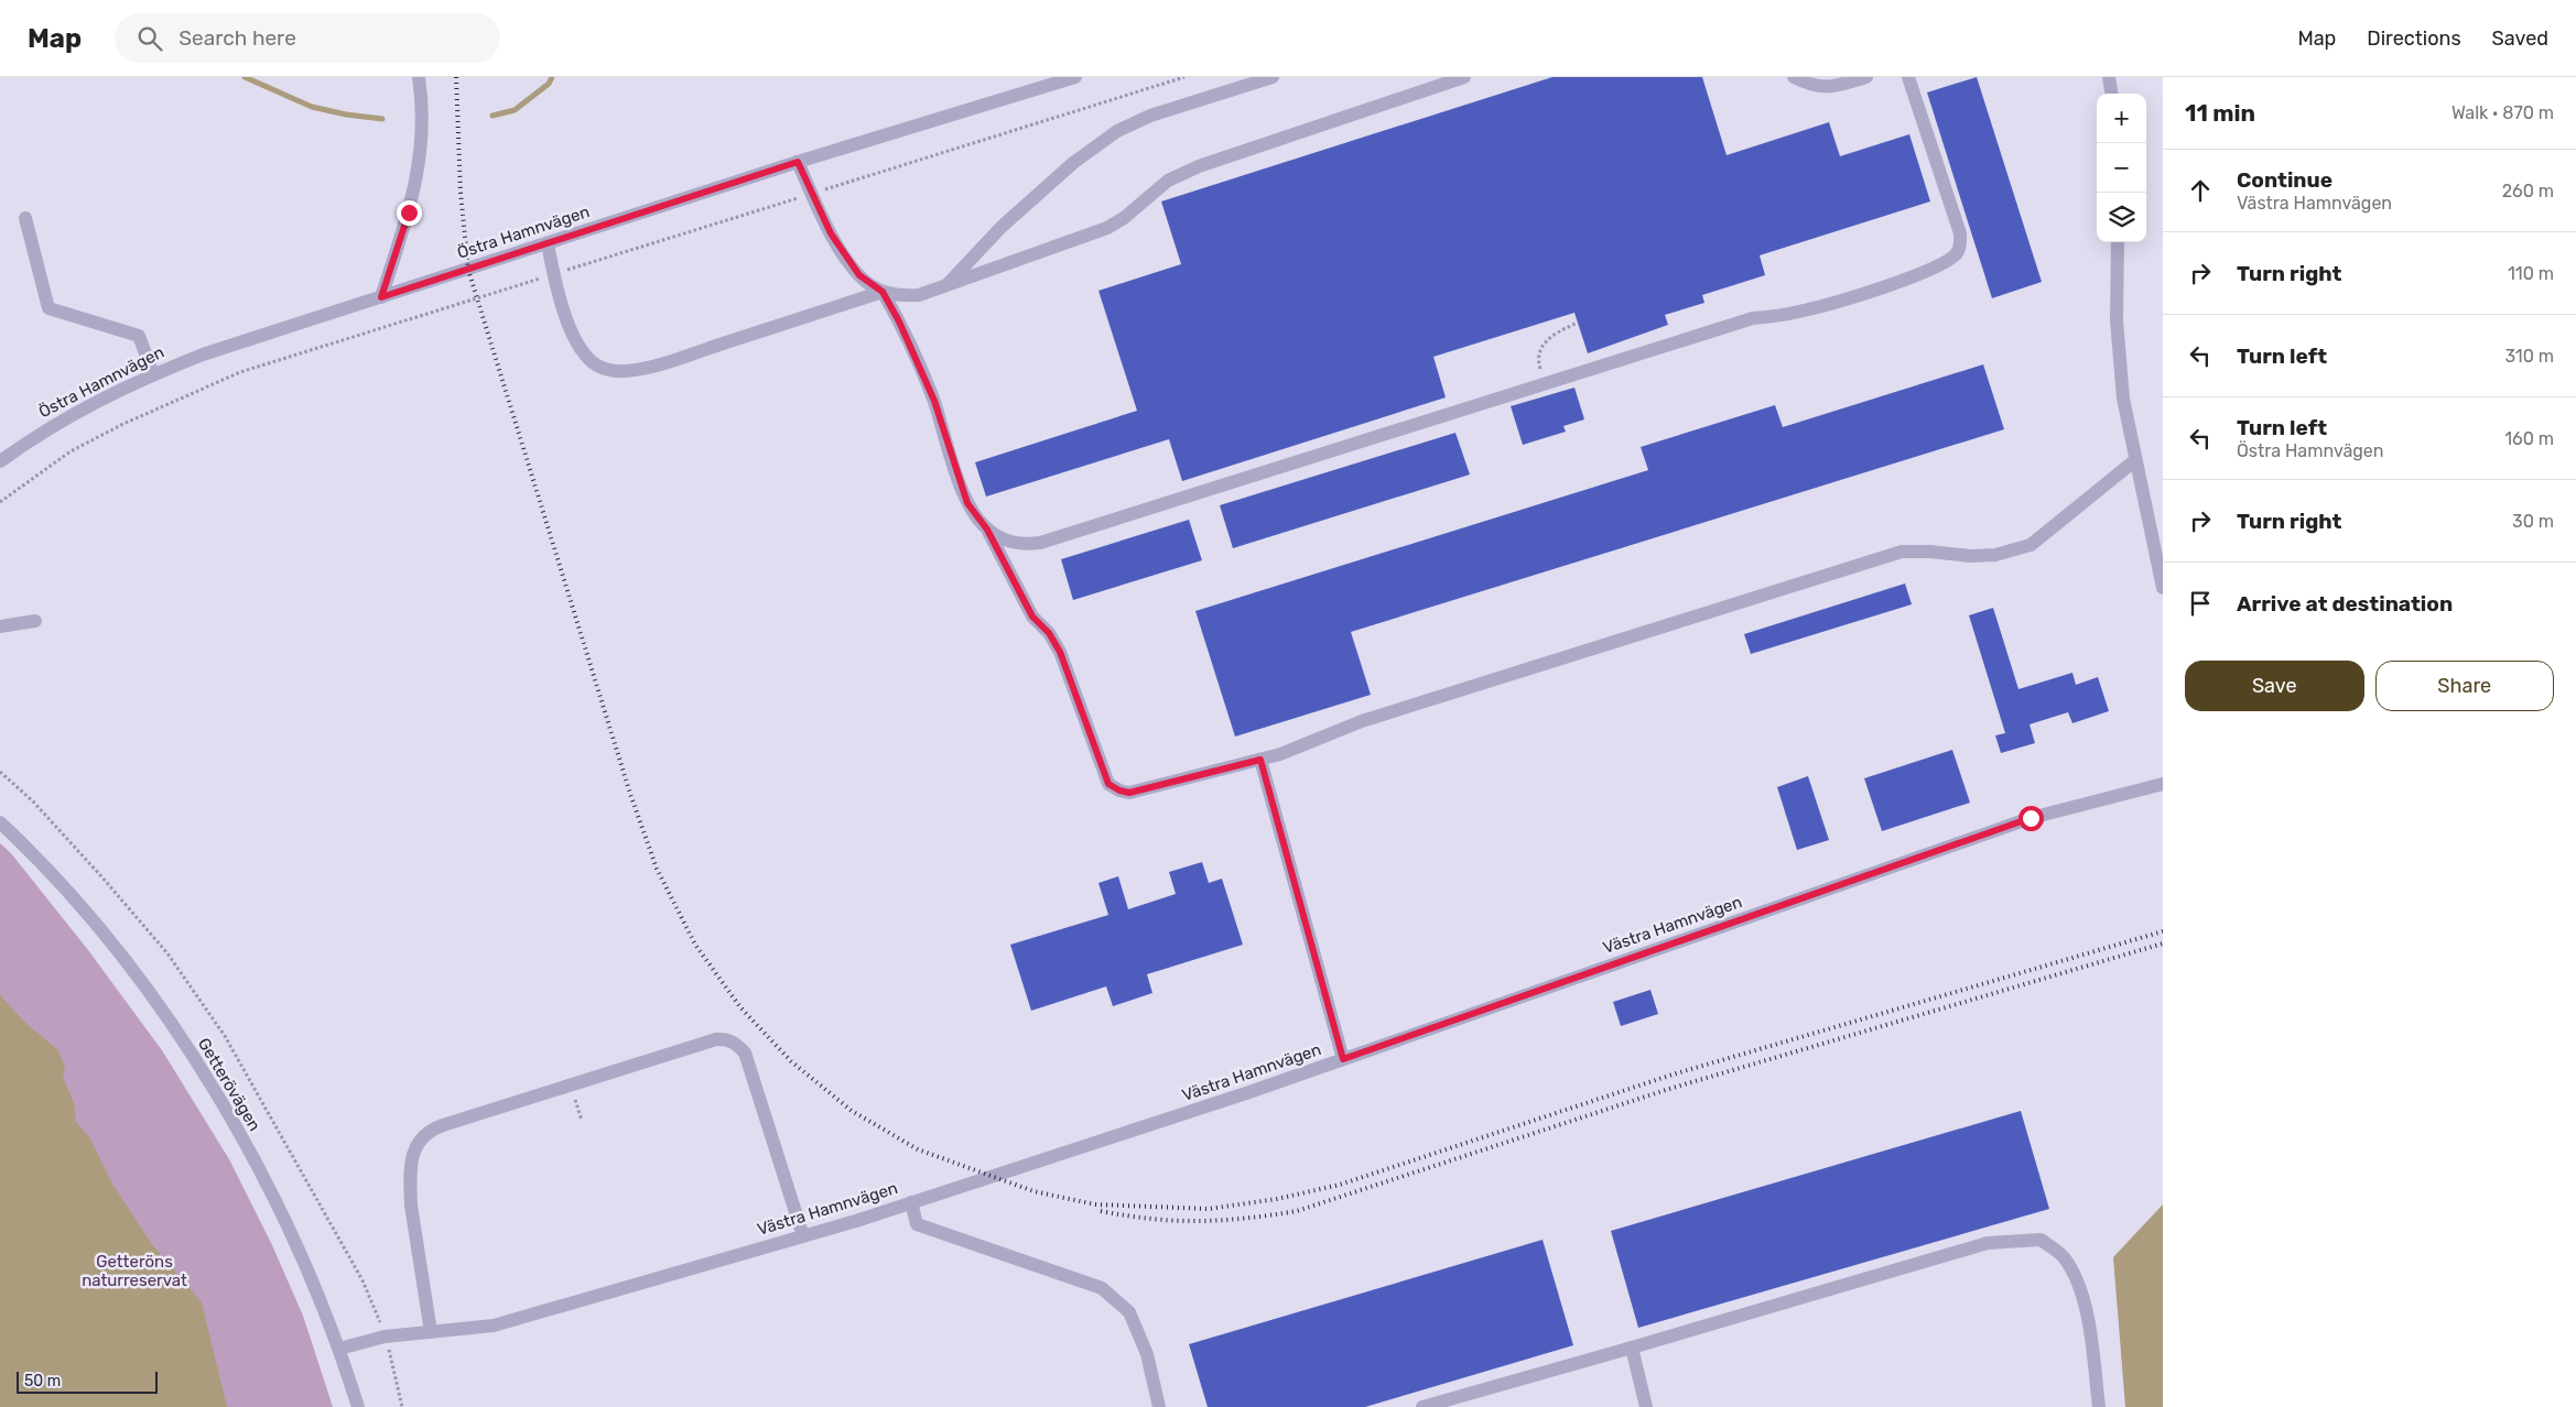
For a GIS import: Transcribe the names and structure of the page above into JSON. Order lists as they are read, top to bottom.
{
  "streets": {
    "street": ["Östra Hamnvägen", "Västra Hamnvägen", "Getterövägen"]
  },
  "crossings": [
    ["Västra Hamnvägen", "Getterövägen"]
  ],
  "parks": ["Getteröns naturreservat"],
  "scale_bar": "50 m",
  "page": {
    "header": "Map",
    "search": "Search here",
    "nav": ["Map", "Directions", "Saved"],
    "heading": ["11 min", "Walk · 870 m"],
    "map_buttons": ["+", "−"],
    "list": [
      ["Continue", "Västra Hamnvägen", "260 m"],
      ["Turn right", "110 m"],
      ["Turn left", "310 m"],
      ["Turn left", "Östra Hamnvägen", "160 m"],
      ["Turn right", "30 m"],
      "Arrive at destination"
    ],
    "buttons": ["Save", "Share"],
    "scale": "50 m"
  }
}
